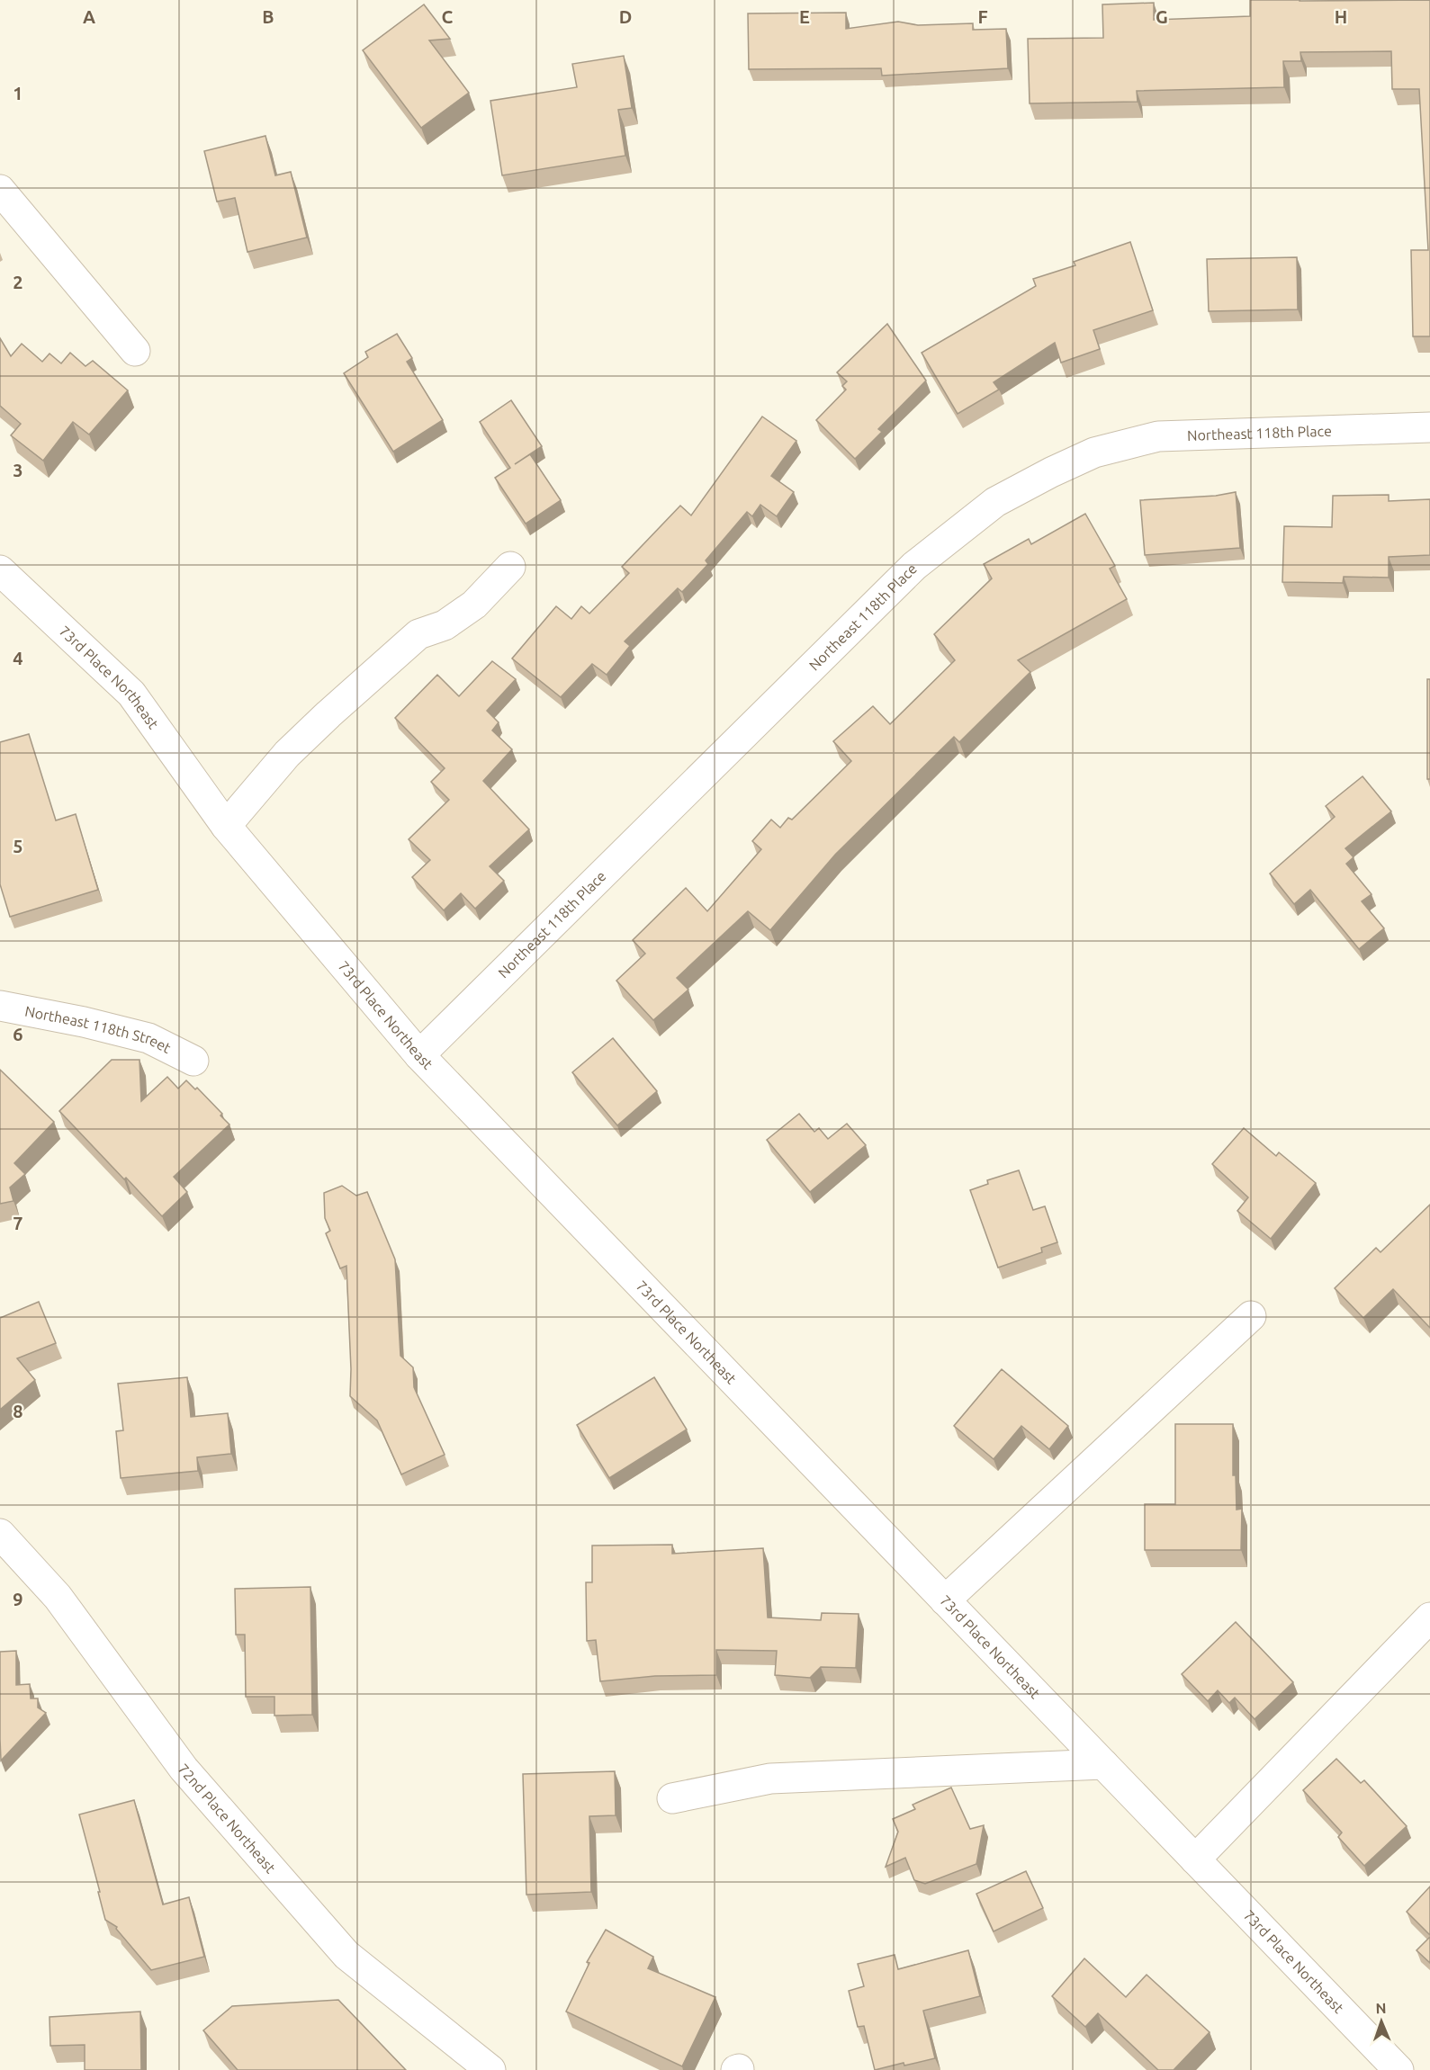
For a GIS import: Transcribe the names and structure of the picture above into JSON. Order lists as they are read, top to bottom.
{
  "streets": {
    "street": [
      "Northeast 118th Place",
      "73rd Place Northeast",
      "Northeast 118th Street",
      "72nd Place Northeast"
    ]
  },
  "crossings": [
    ["Northeast 118th Place", "73rd Place Northeast"]
  ],
  "north": "top",
  "grid": {
    "columns": [
      "A",
      "B",
      "C",
      "D",
      "E",
      "F",
      "G",
      "H"
    ],
    "rows": [
      "1",
      "2",
      "3",
      "4",
      "5",
      "6",
      "7",
      "8",
      "9"
    ]
  }
}
